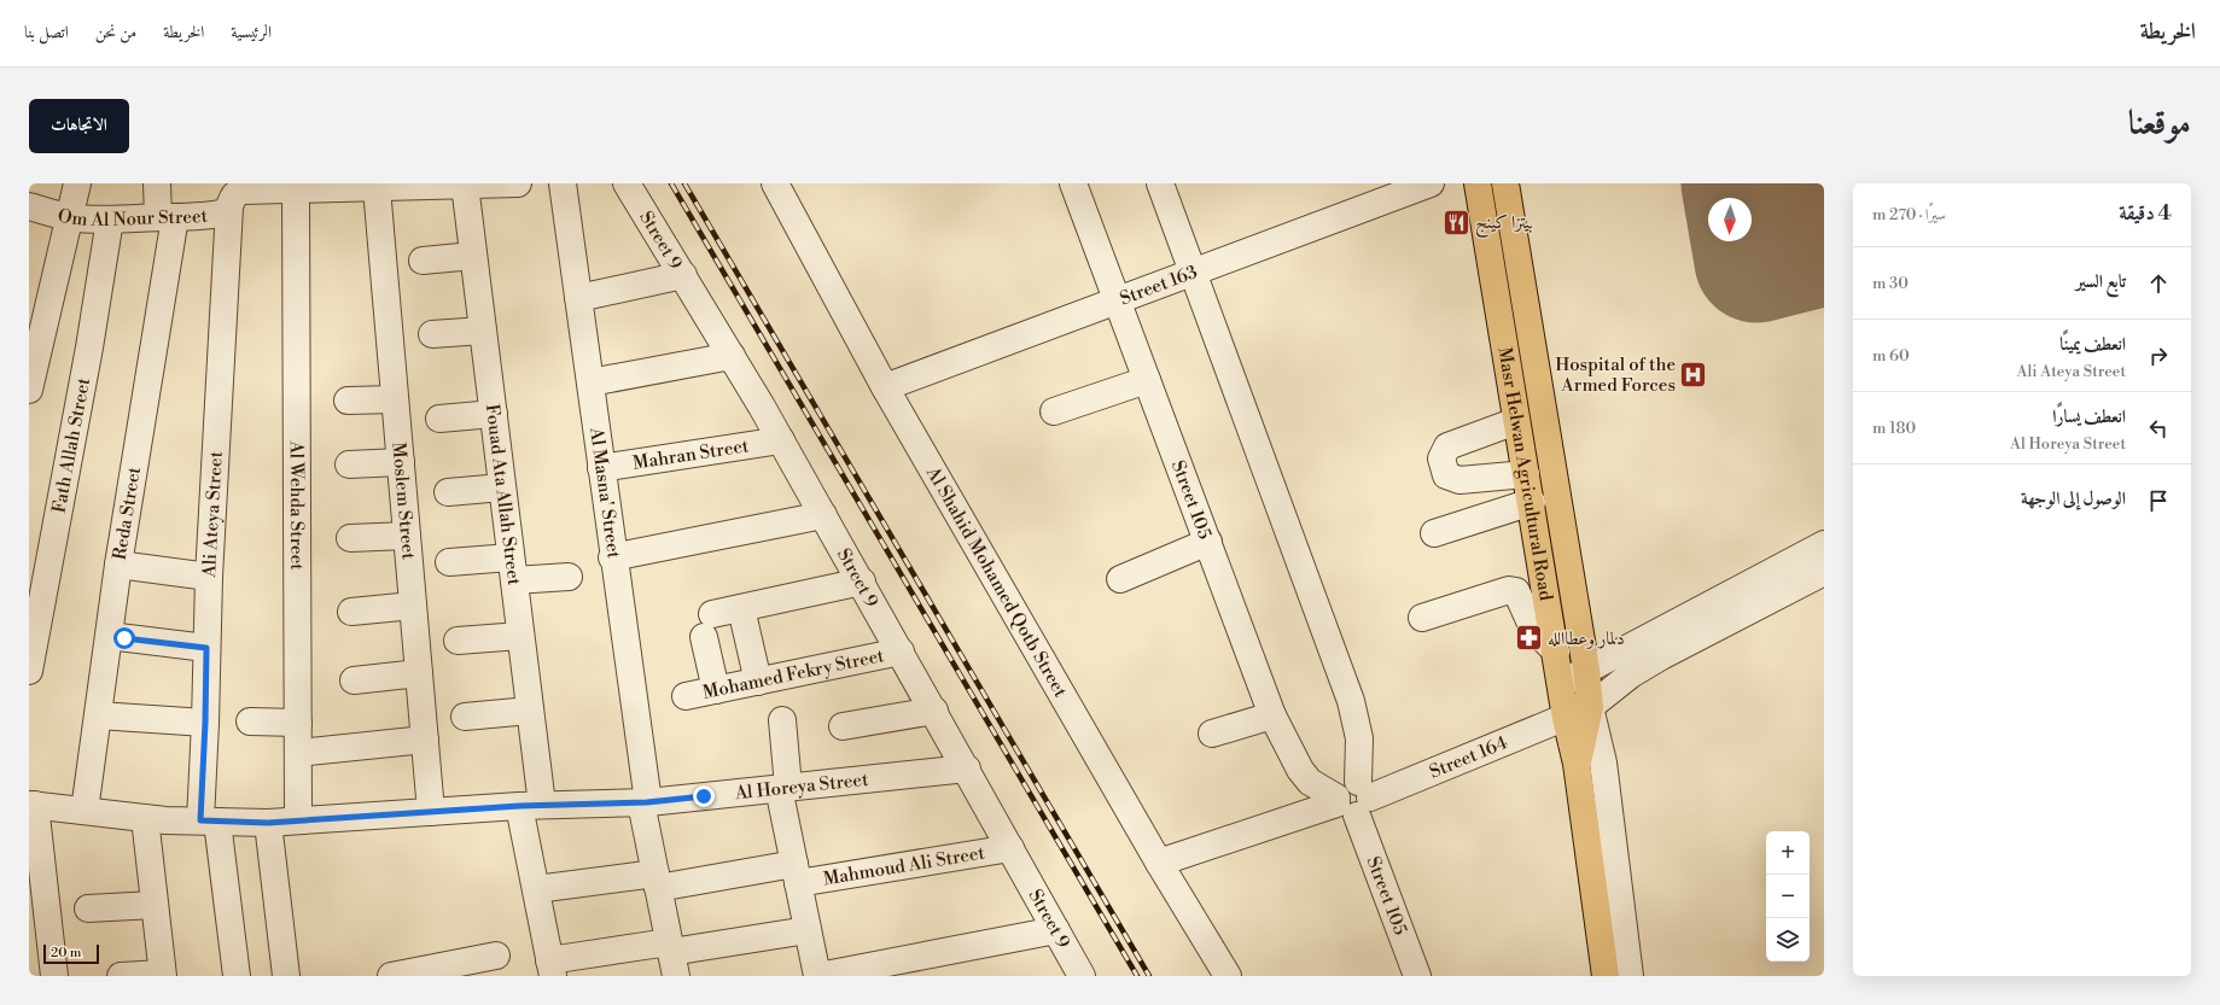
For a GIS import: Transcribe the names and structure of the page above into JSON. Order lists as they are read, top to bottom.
{
  "streets": {
    "main road": ["Masr Helwan Agricultural Road"],
    "street": [
      "Om Al Nour Street",
      "Street 9",
      "Street 163",
      "Fath Allah Street",
      "Mahran Street",
      "Al Masna' Street",
      "Fouad Ata Allah Street",
      "Street 105",
      "Moslem Street",
      "Al Wehda Street",
      "Reda Street",
      "Ali Ateya Street",
      "Al Shahid Mohamed Qotb Street",
      "Mohamed Fekry Street",
      "Street 164",
      "Al Horeya Street",
      "Mahmoud Ali Street"
    ]
  },
  "crossings": [
    ["Om Al Nour Street", "Fath Allah Street"],
    ["Om Al Nour Street", "Fouad Ata Allah Street"],
    ["Om Al Nour Street", "Moslem Street"],
    ["Om Al Nour Street", "Al Wehda Street"],
    ["Om Al Nour Street", "Reda Street"],
    ["Om Al Nour Street", "Ali Ateya Street"],
    ["Street 9", "Mahran Street"],
    ["Street 9", "Mohamed Fekry Street"],
    ["Street 9", "Al Horeya Street"],
    ["Street 9", "Mahmoud Ali Street"],
    ["Street 163", "Street 105"],
    ["Street 163", "Al Shahid Mohamed Qotb Street"],
    ["Mahran Street", "Al Masna' Street"],
    ["Masr Helwan Agricultural Road", "Street 164"],
    ["Al Masna' Street", "Al Horeya Street"],
    ["Al Masna' Street", "Mahmoud Ali Street"],
    ["Fouad Ata Allah Street", "Al Horeya Street"],
    ["Fouad Ata Allah Street", "Mahmoud Ali Street"],
    ["Street 105", "Street 164"],
    ["Moslem Street", "Al Horeya Street"],
    ["Al Wehda Street", "Al Horeya Street"],
    ["Reda Street", "Al Horeya Street"],
    ["Ali Ateya Street", "Al Horeya Street"],
    ["Al Shahid Mohamed Qotb Street", "Street 164"]
  ],
  "places": {
    "restaurant": ["بيتزا كينج"],
    "hospital": ["Hospital of the Armed Forces"],
    "pharmacy": ["دلمار وعطاالله"]
  },
  "scale_bar": "20 m",
  "north": "bottom",
  "page": {
    "header": "الخريطة",
    "nav": [
      "الرئيسية",
      "الخريطة",
      "من نحن",
      "اتصل بنا"
    ],
    "title": "موقعنا",
    "buttons": "الاتجاهات",
    "heading": ["4 دقيقة", "سيرًا · 270 m"],
    "list": [
      ["تابع السير", "30 m"],
      ["انعطف يمينًا", "Ali Ateya Street", "60 m"],
      ["انعطف يسارًا", "Al Horeya Street", "180 m"],
      "الوصول إلى الوجهة"
    ],
    "map_buttons": ["+", "−"],
    "scale": "20 m"
  }
}
